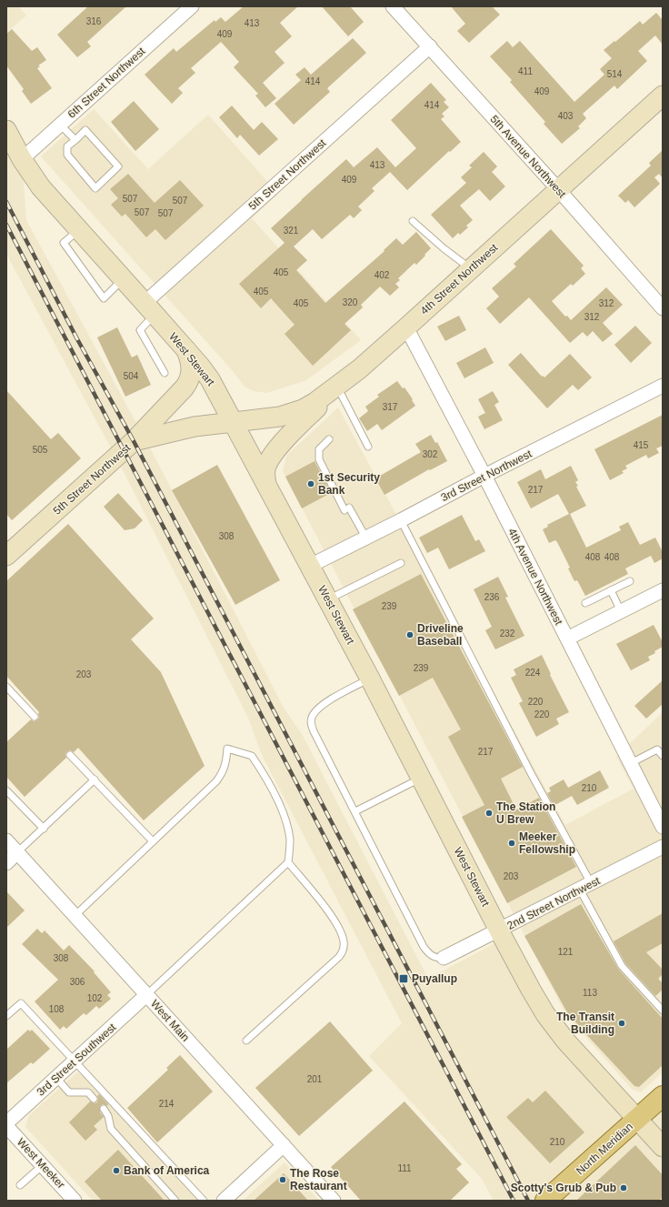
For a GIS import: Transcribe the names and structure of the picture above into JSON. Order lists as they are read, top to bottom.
{
  "streets": {
    "main road": ["North Meridian"],
    "street": [
      "6th Street Northwest",
      "5th Avenue Northwest",
      "5th Street Northwest",
      "4th Street Northwest",
      "West Stewart",
      "3rd Street Northwest",
      "4th Avenue Northwest",
      "2nd Street Northwest",
      "West Main",
      "3rd Street Southwest",
      "West Meeker"
    ]
  },
  "crossings": [
    ["6th Street Northwest", "West Stewart"],
    ["5th Avenue Northwest", "5th Street Northwest"],
    ["5th Avenue Northwest", "4th Street Northwest"],
    ["5th Street Northwest", "4th Street Northwest"],
    ["5th Street Northwest", "West Stewart"],
    ["4th Street Northwest", "West Stewart"],
    ["4th Street Northwest", "4th Avenue Northwest"],
    ["West Stewart", "3rd Street Northwest"],
    ["West Stewart", "2nd Street Northwest"],
    ["West Stewart", "North Meridian"],
    ["3rd Street Northwest", "4th Avenue Northwest"],
    ["West Main", "3rd Street Southwest"]
  ],
  "places": {
    "other": [
      "1st Security Bank",
      "Driveline Baseball",
      "The Station U Brew",
      "Meeker Fellowship",
      "The Transit Building",
      "Bank of America",
      "The Rose Restaurant",
      "Scotty's Grub & Pub"
    ],
    "transit": ["Puyallup"]
  },
  "house_numbers": [
    "316",
    "413",
    "409",
    "411",
    "514",
    "414",
    "409",
    "414",
    "403",
    "413",
    "409",
    "507",
    "507",
    "507",
    "507",
    "321",
    "405",
    "402",
    "405",
    "320",
    "405",
    "312",
    "312",
    "504",
    "317",
    "415",
    "505",
    "302",
    "217",
    "308",
    "408",
    "408",
    "236",
    "239",
    "232",
    "239",
    "224",
    "203",
    "220",
    "220",
    "217",
    "210",
    "203",
    "121",
    "308",
    "306",
    "113",
    "102",
    "108",
    "201",
    "214",
    "210",
    "111"
  ]
}
